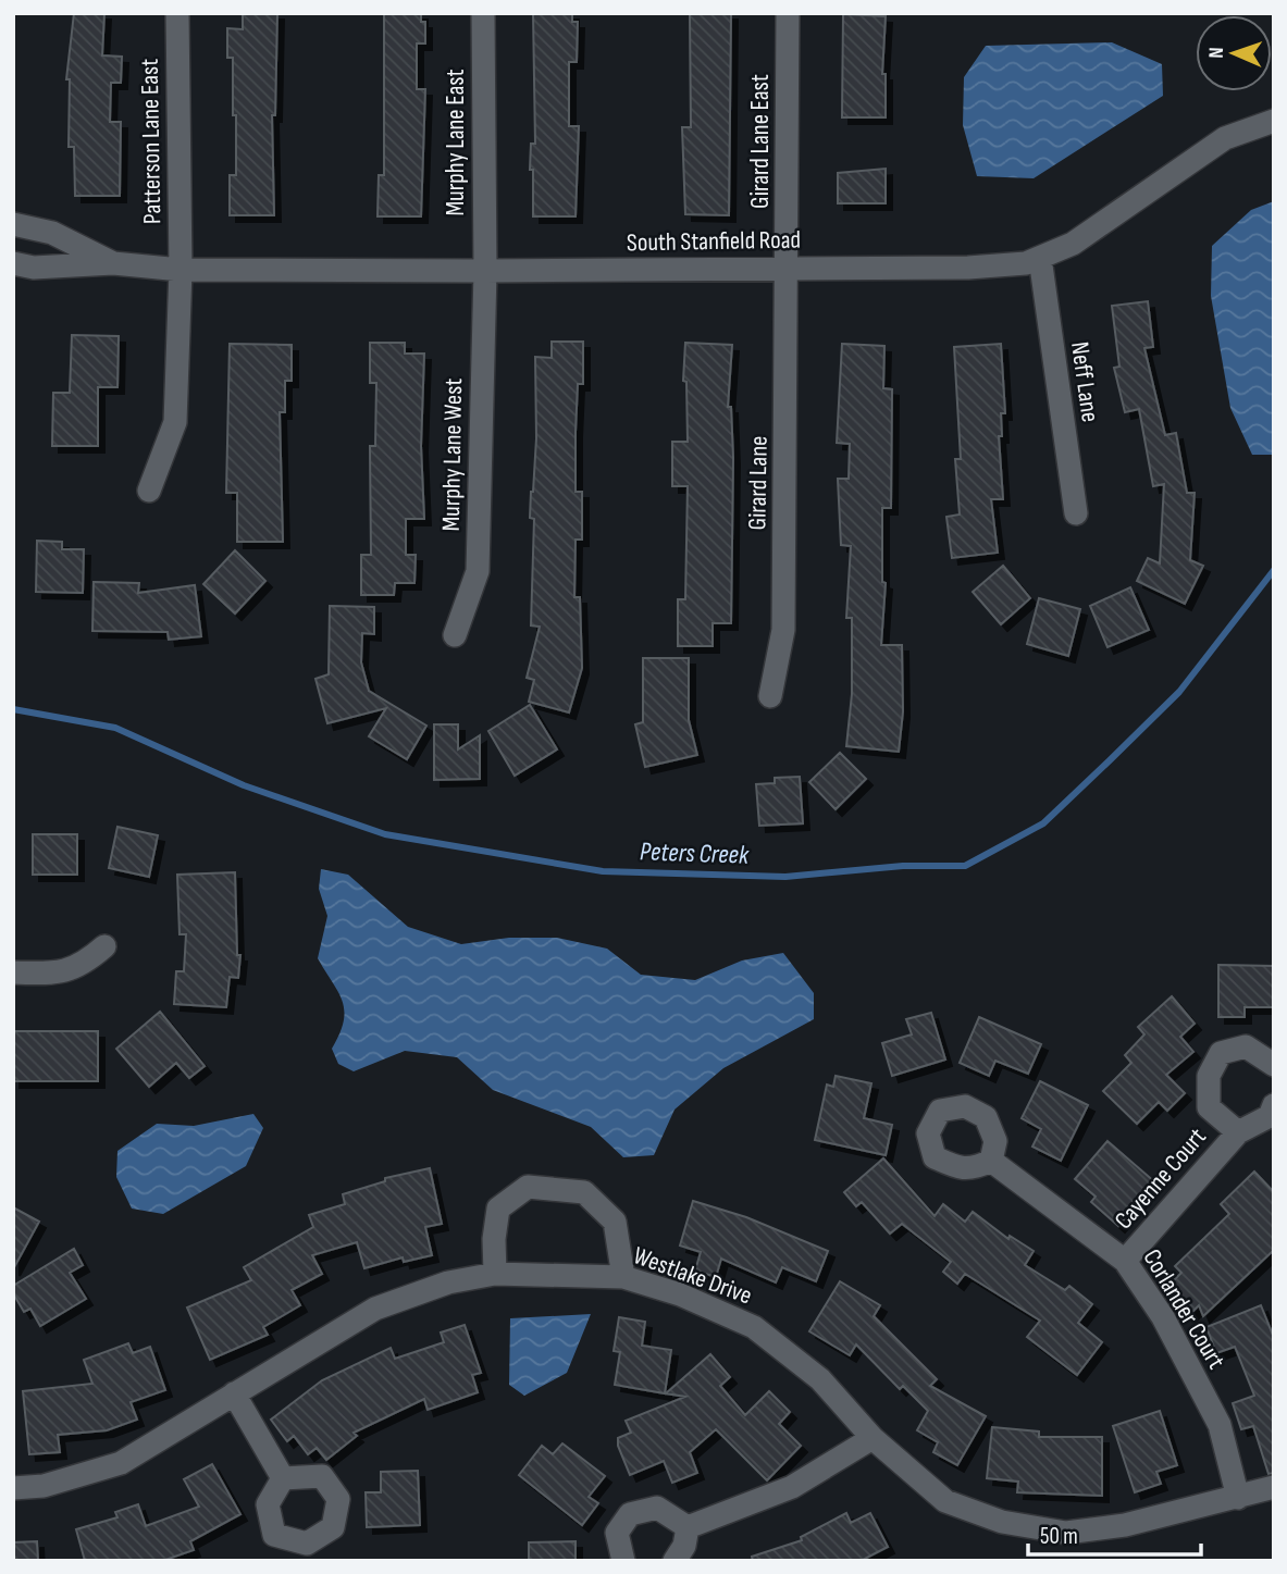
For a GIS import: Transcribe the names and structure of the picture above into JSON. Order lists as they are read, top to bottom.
{
  "streets": {
    "street": [
      "Patterson Lane East",
      "Girard Lane East",
      "Murphy Lane East",
      "South Stanfield Road",
      "Neff Lane",
      "Murphy Lane West",
      "Girard Lane",
      "Cayenne Court",
      "Westlake Drive",
      "Corlander Court"
    ]
  },
  "crossings": [
    ["Patterson Lane East", "South Stanfield Road"],
    ["Girard Lane East", "South Stanfield Road"],
    ["Girard Lane East", "Girard Lane"],
    ["Murphy Lane East", "South Stanfield Road"],
    ["Murphy Lane East", "Murphy Lane West"],
    ["South Stanfield Road", "Neff Lane"],
    ["South Stanfield Road", "Murphy Lane West"],
    ["South Stanfield Road", "Girard Lane"],
    ["Cayenne Court", "Corlander Court"],
    ["Westlake Drive", "Corlander Court"]
  ],
  "water": ["Peters Creek"],
  "scale_bar": "50 m",
  "north": "left"
}
